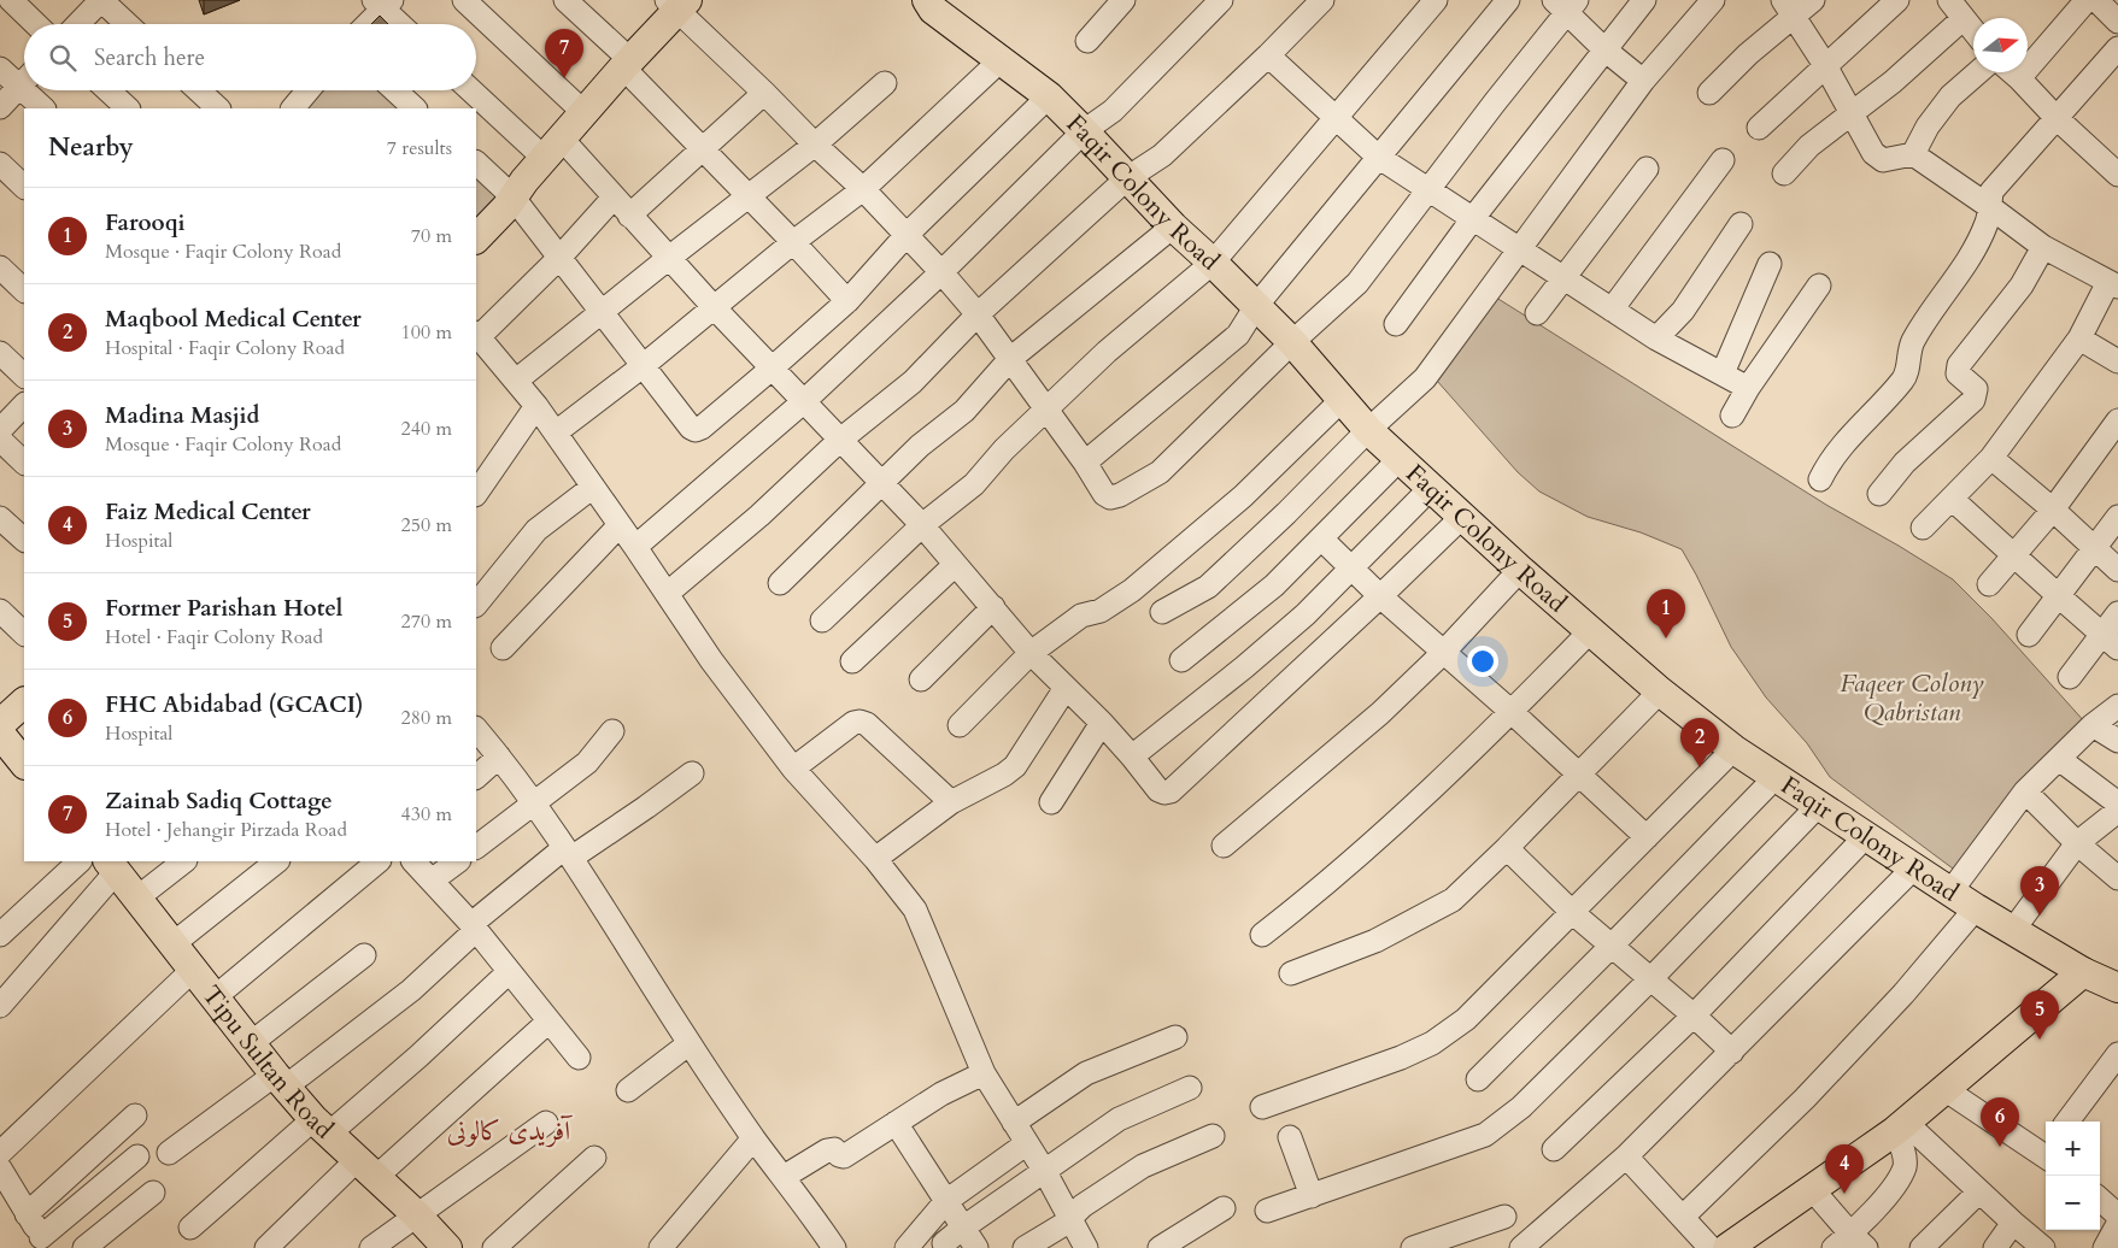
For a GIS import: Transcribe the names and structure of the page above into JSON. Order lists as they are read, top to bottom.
{
  "streets": {
    "main road": ["Faqir Colony Road", "Tipu Sultan Road"]
  },
  "districts": ["آفریدی کالونی"],
  "parks": ["Faqeer Colony Qabristan"],
  "north": "right",
  "page": {
    "search": "Search here",
    "pins": [
      "7",
      "1",
      "2",
      "3",
      "5",
      "6",
      "4"
    ],
    "heading": ["Nearby", "7 results"],
    "list": [
      {
        "mark": "1",
        "name": "Farooqi",
        "note": "Mosque · Faqir Colony Road",
        "value": "70 m"
      },
      {
        "mark": "2",
        "name": "Maqbool Medical Center",
        "note": "Hospital · Faqir Colony Road",
        "value": "100 m"
      },
      {
        "mark": "3",
        "name": "Madina Masjid",
        "note": "Mosque · Faqir Colony Road",
        "value": "240 m"
      },
      {
        "mark": "4",
        "name": "Faiz Medical Center",
        "note": "Hospital",
        "value": "250 m"
      },
      {
        "mark": "5",
        "name": "Former Parishan Hotel",
        "note": "Hotel · Faqir Colony Road",
        "value": "270 m"
      },
      {
        "mark": "6",
        "name": "FHC Abidabad (GCACI)",
        "note": "Hospital",
        "value": "280 m"
      },
      {
        "mark": "7",
        "name": "Zainab Sadiq Cottage",
        "note": "Hotel · Jehangir Pirzada Road",
        "value": "430 m"
      }
    ],
    "map_buttons": ["+", "−"]
  }
}
